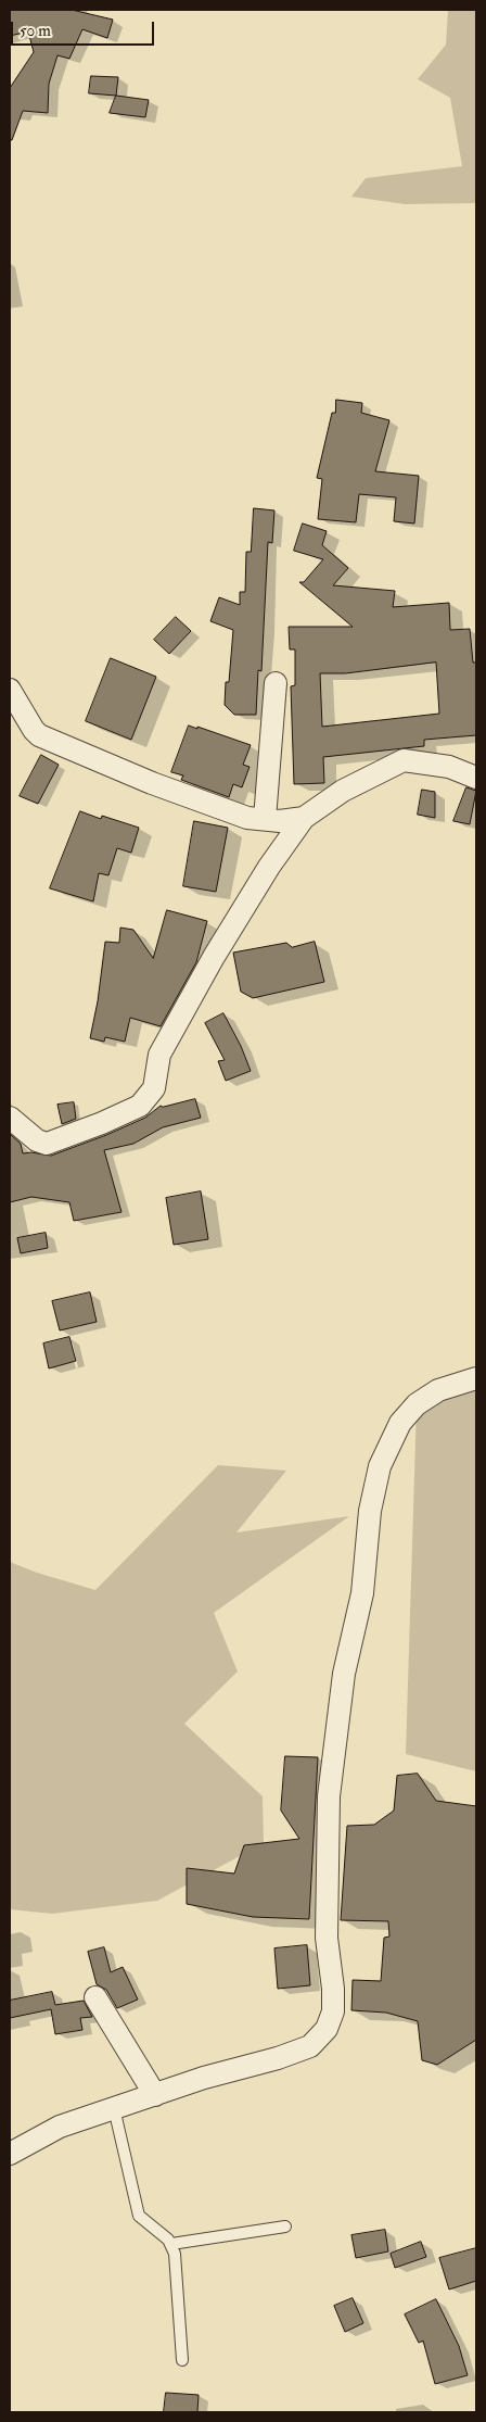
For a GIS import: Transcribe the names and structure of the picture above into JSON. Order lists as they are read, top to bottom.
{
  "scale_bar": "50 m"
}
